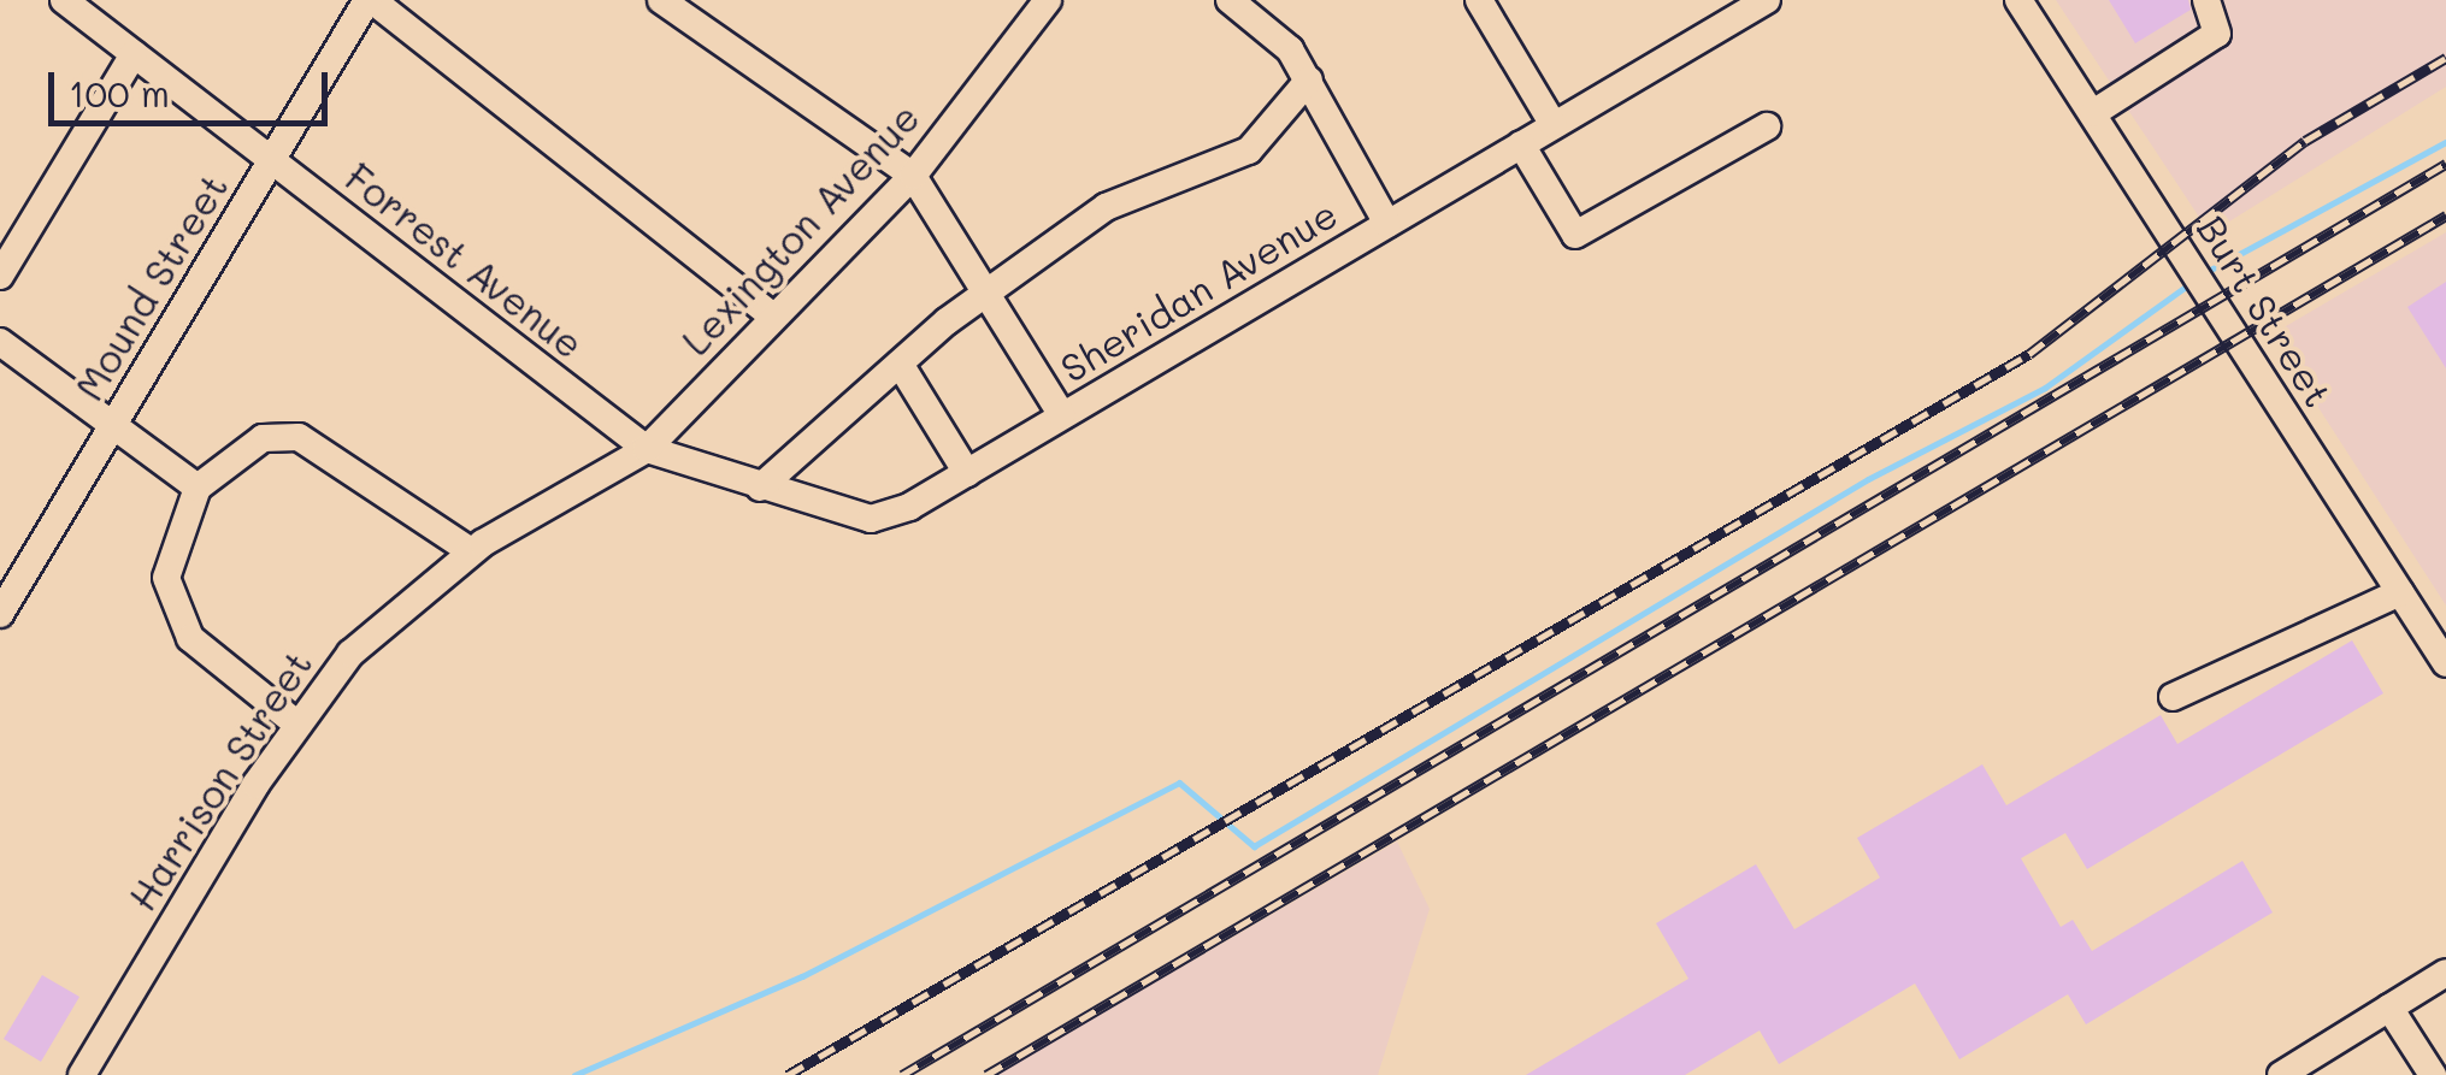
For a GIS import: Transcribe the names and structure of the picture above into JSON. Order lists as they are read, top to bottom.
{
  "streets": {
    "street": [
      "Lexington Avenue",
      "Forrest Avenue",
      "Mound Street",
      "Sheridan Avenue",
      "Burt Street",
      "Harrison Street"
    ]
  },
  "crossings": [
    ["Lexington Avenue", "Forrest Avenue"],
    ["Lexington Avenue", "Sheridan Avenue"],
    ["Lexington Avenue", "Harrison Street"],
    ["Forrest Avenue", "Mound Street"],
    ["Forrest Avenue", "Sheridan Avenue"],
    ["Forrest Avenue", "Harrison Street"],
    ["Sheridan Avenue", "Harrison Street"]
  ],
  "scale_bar": "100 m"
}
